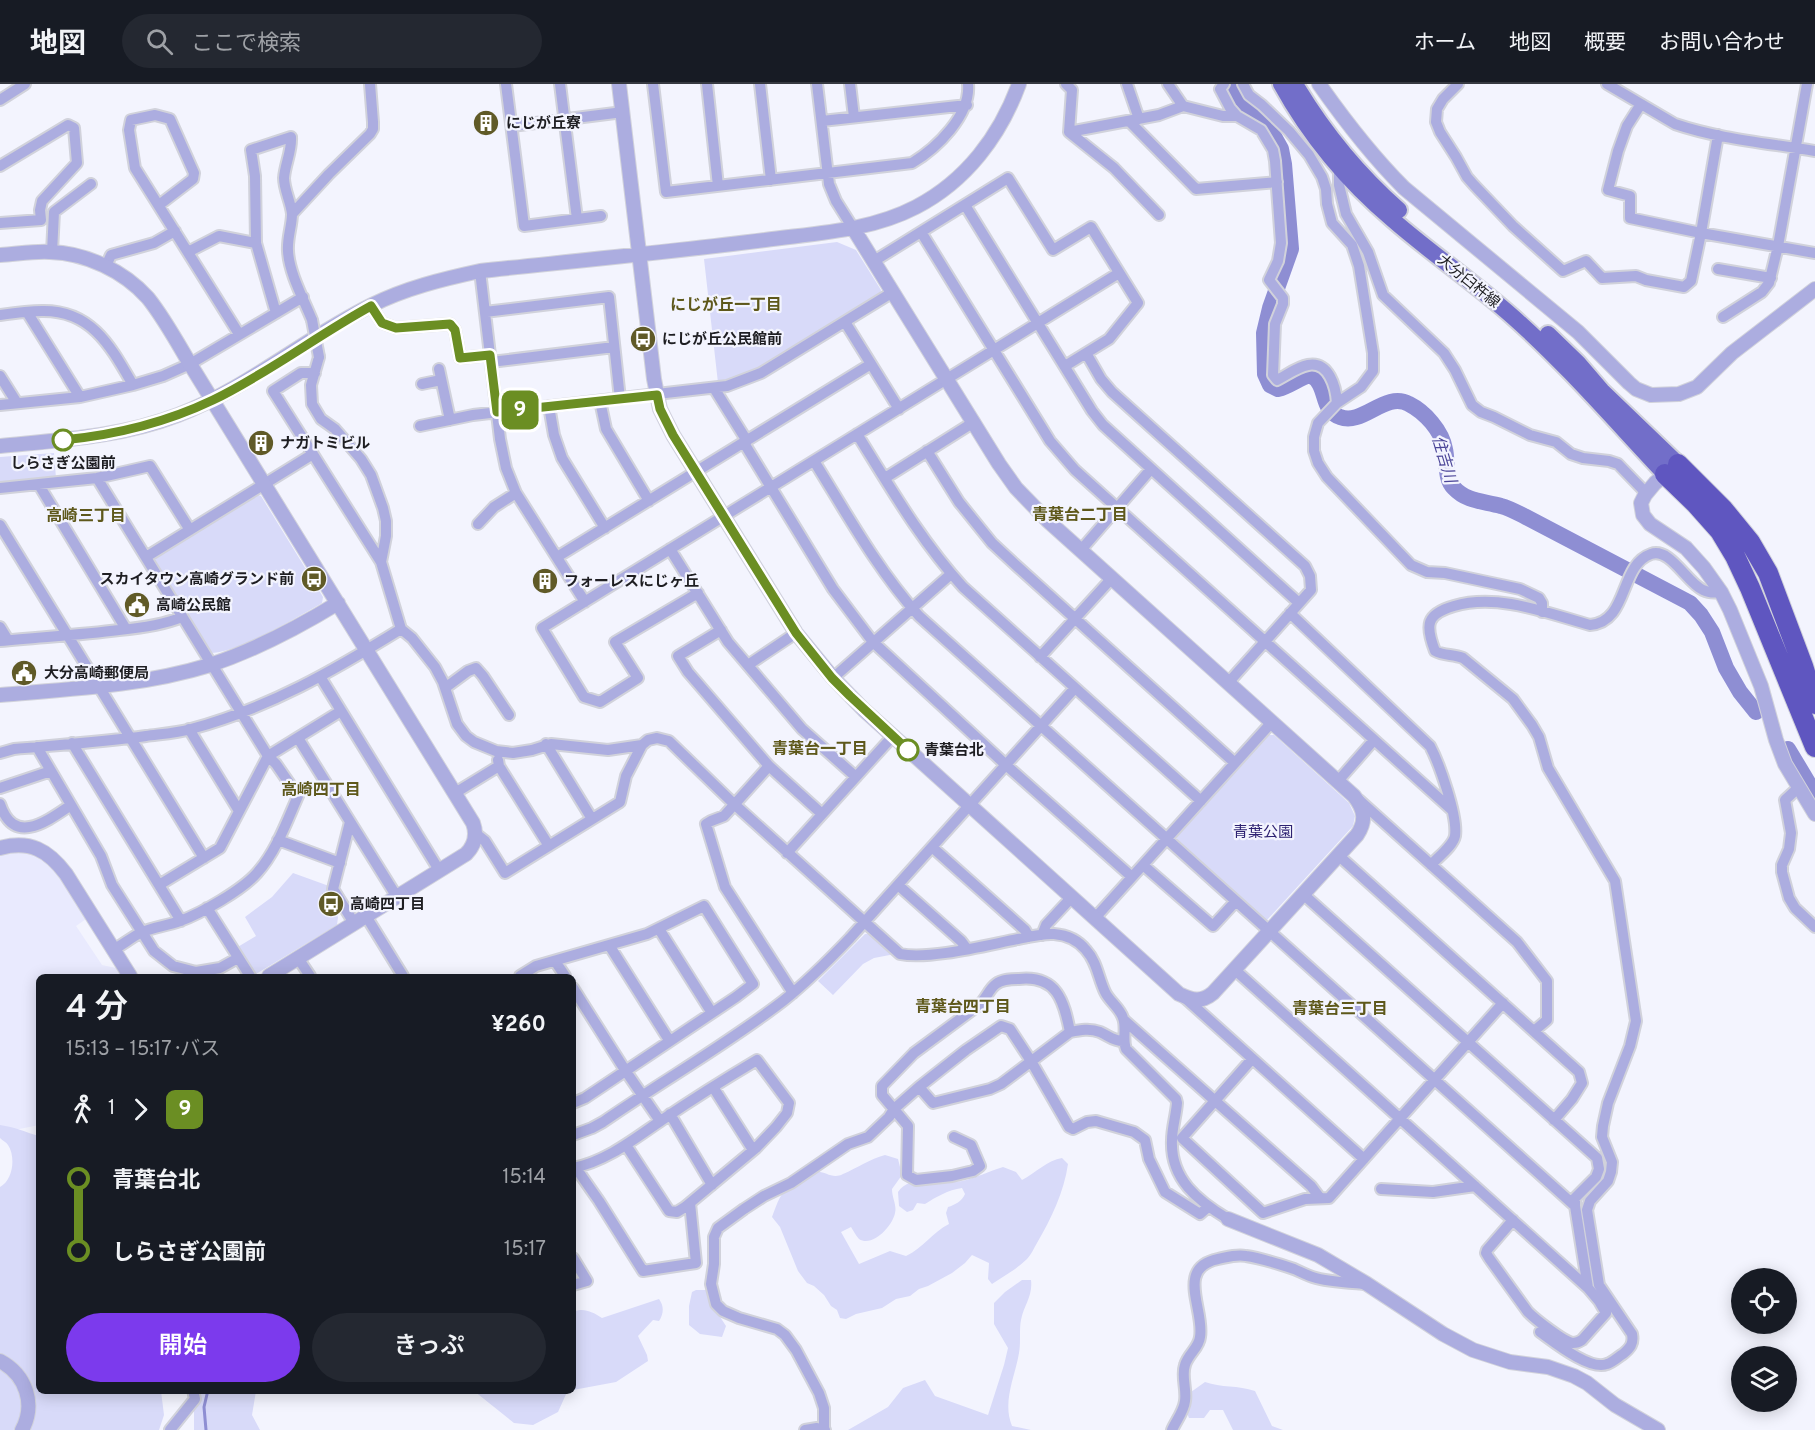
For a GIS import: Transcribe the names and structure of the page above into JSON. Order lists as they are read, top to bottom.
{
  "streets": {
    "main road": ["大分臼杵線"]
  },
  "districts": [
    "にじが丘一丁目",
    "青葉台二丁目",
    "高崎三丁目",
    "青葉台一丁目",
    "高崎四丁目",
    "青葉台四丁目",
    "青葉台三丁目"
  ],
  "water": ["住吉川"],
  "parks": ["青葉公園"],
  "places": {
    "building": ["にじが丘寮", "ナガトミビル", "フォーレスにじヶ丘"],
    "bus stop": ["にじが丘公民館前", "スカイタウン高崎グランド前", "高崎四丁目"],
    "other": ["しらさぎ公園前", "青葉台北"],
    "public building": ["高崎公民館", "大分高崎郵便局"]
  },
  "lines": ["bus line 9"],
  "page": {
    "header": "地図",
    "search": "ここで検索",
    "nav": [
      "ホーム",
      "地図",
      "概要",
      "お問い合わせ"
    ],
    "on_map": "9",
    "heading": ["4 分", "15:13 – 15:17 · バス", "¥260"],
    "legs": ["1", "9"],
    "list": [
      {
        "name": "青葉台北",
        "value": "15:14"
      },
      {
        "name": "しらさぎ公園前",
        "value": "15:17"
      }
    ],
    "buttons": ["開始", "きっぷ"]
  }
}
